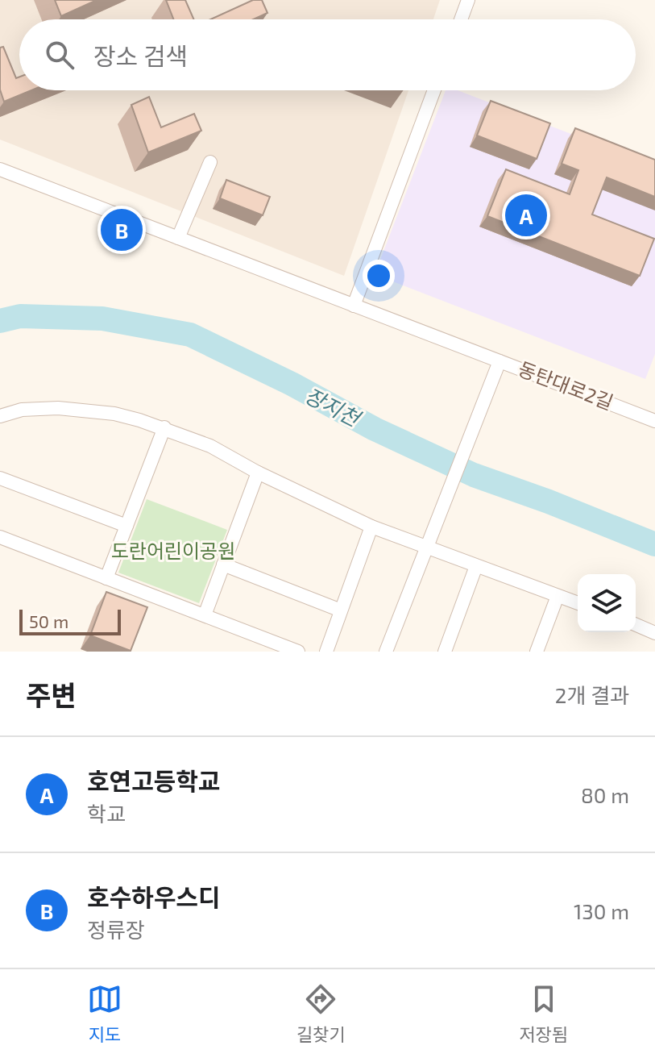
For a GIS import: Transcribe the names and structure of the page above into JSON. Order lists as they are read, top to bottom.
{
  "streets": {
    "street": ["동탄대로2길"]
  },
  "water": ["장지천"],
  "parks": ["도란어린이공원"],
  "scale_bar": "50 m",
  "page": {
    "search": "장소 검색",
    "pins": ["A", "B"],
    "scale": "50 m",
    "heading": ["주변", "2개 결과"],
    "list": [
      {
        "mark": "A",
        "name": "호연고등학교",
        "note": "학교",
        "value": "80 m"
      },
      {
        "mark": "B",
        "name": "호수하우스디",
        "note": "정류장",
        "value": "130 m"
      }
    ],
    "nav": ["지도", "길찾기", "저장됨"]
  }
}
